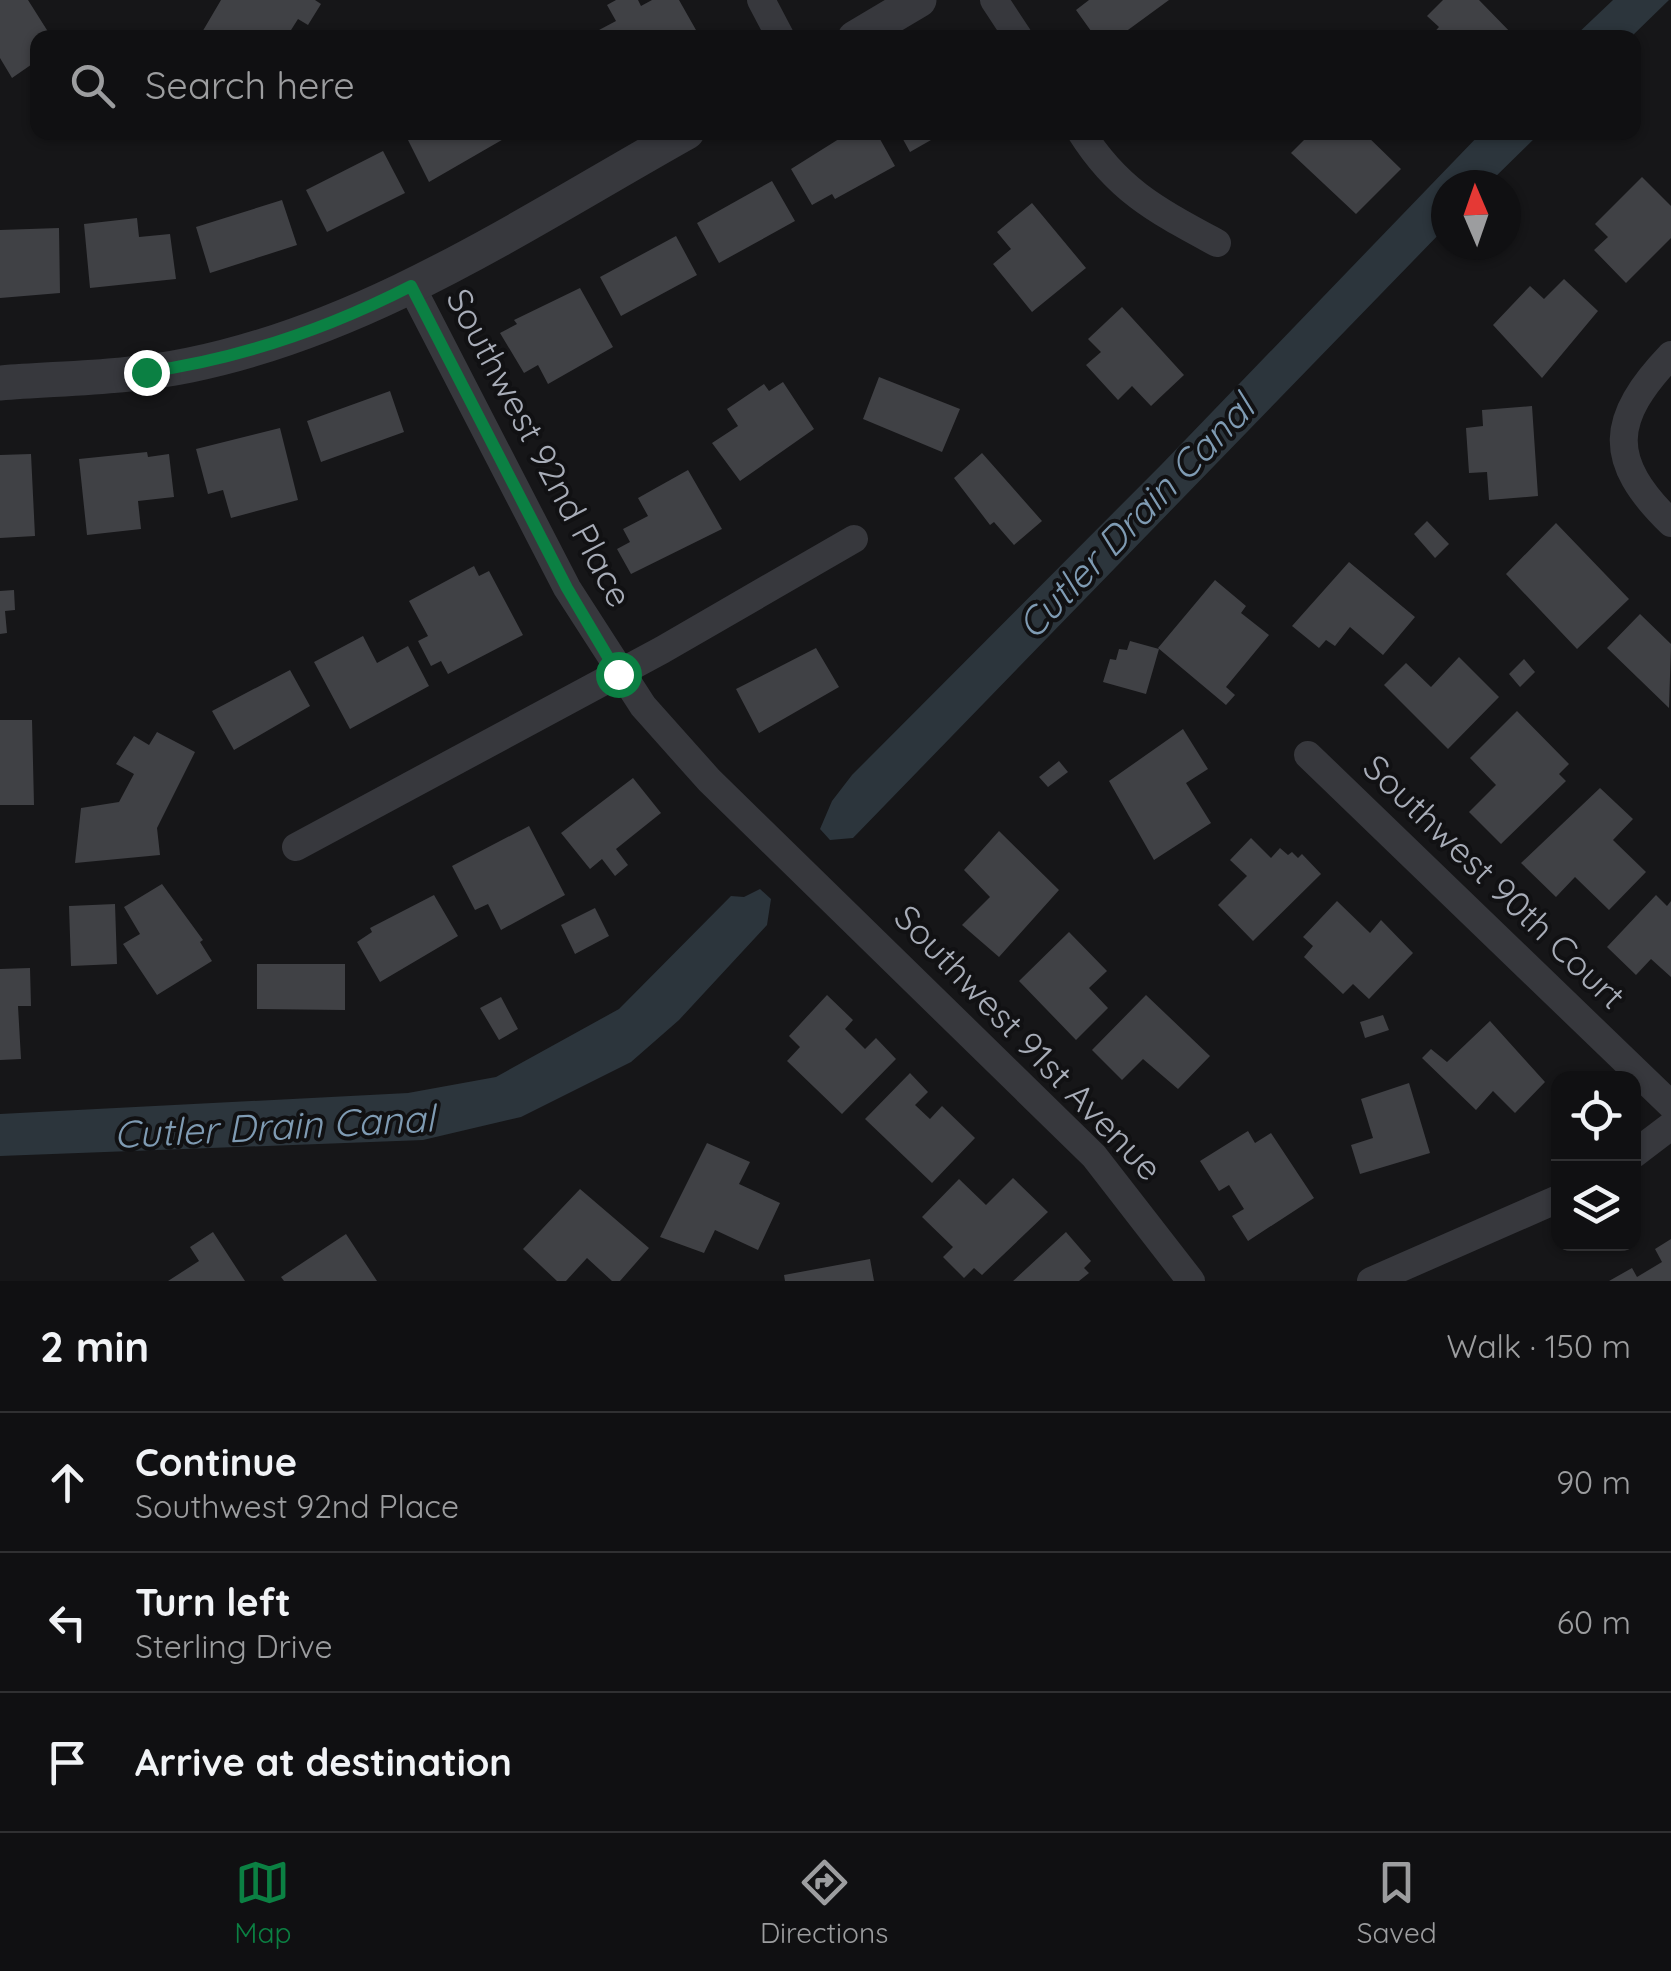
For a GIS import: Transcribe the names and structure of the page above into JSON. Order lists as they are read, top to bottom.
{
  "streets": {
    "street": ["Southwest 92nd Place", "Southwest 90th Court", "Southwest 91st Avenue"]
  },
  "crossings": [
    ["Southwest 92nd Place", "Southwest 91st Avenue"]
  ],
  "water": ["Cutler Drain Canal"],
  "north": "top",
  "page": {
    "search": "Search here",
    "heading": ["2 min", "Walk · 150 m"],
    "list": [
      ["Continue", "Southwest 92nd Place", "90 m"],
      ["Turn left", "Sterling Drive", "60 m"],
      "Arrive at destination"
    ],
    "nav": ["Map", "Directions", "Saved"]
  }
}
